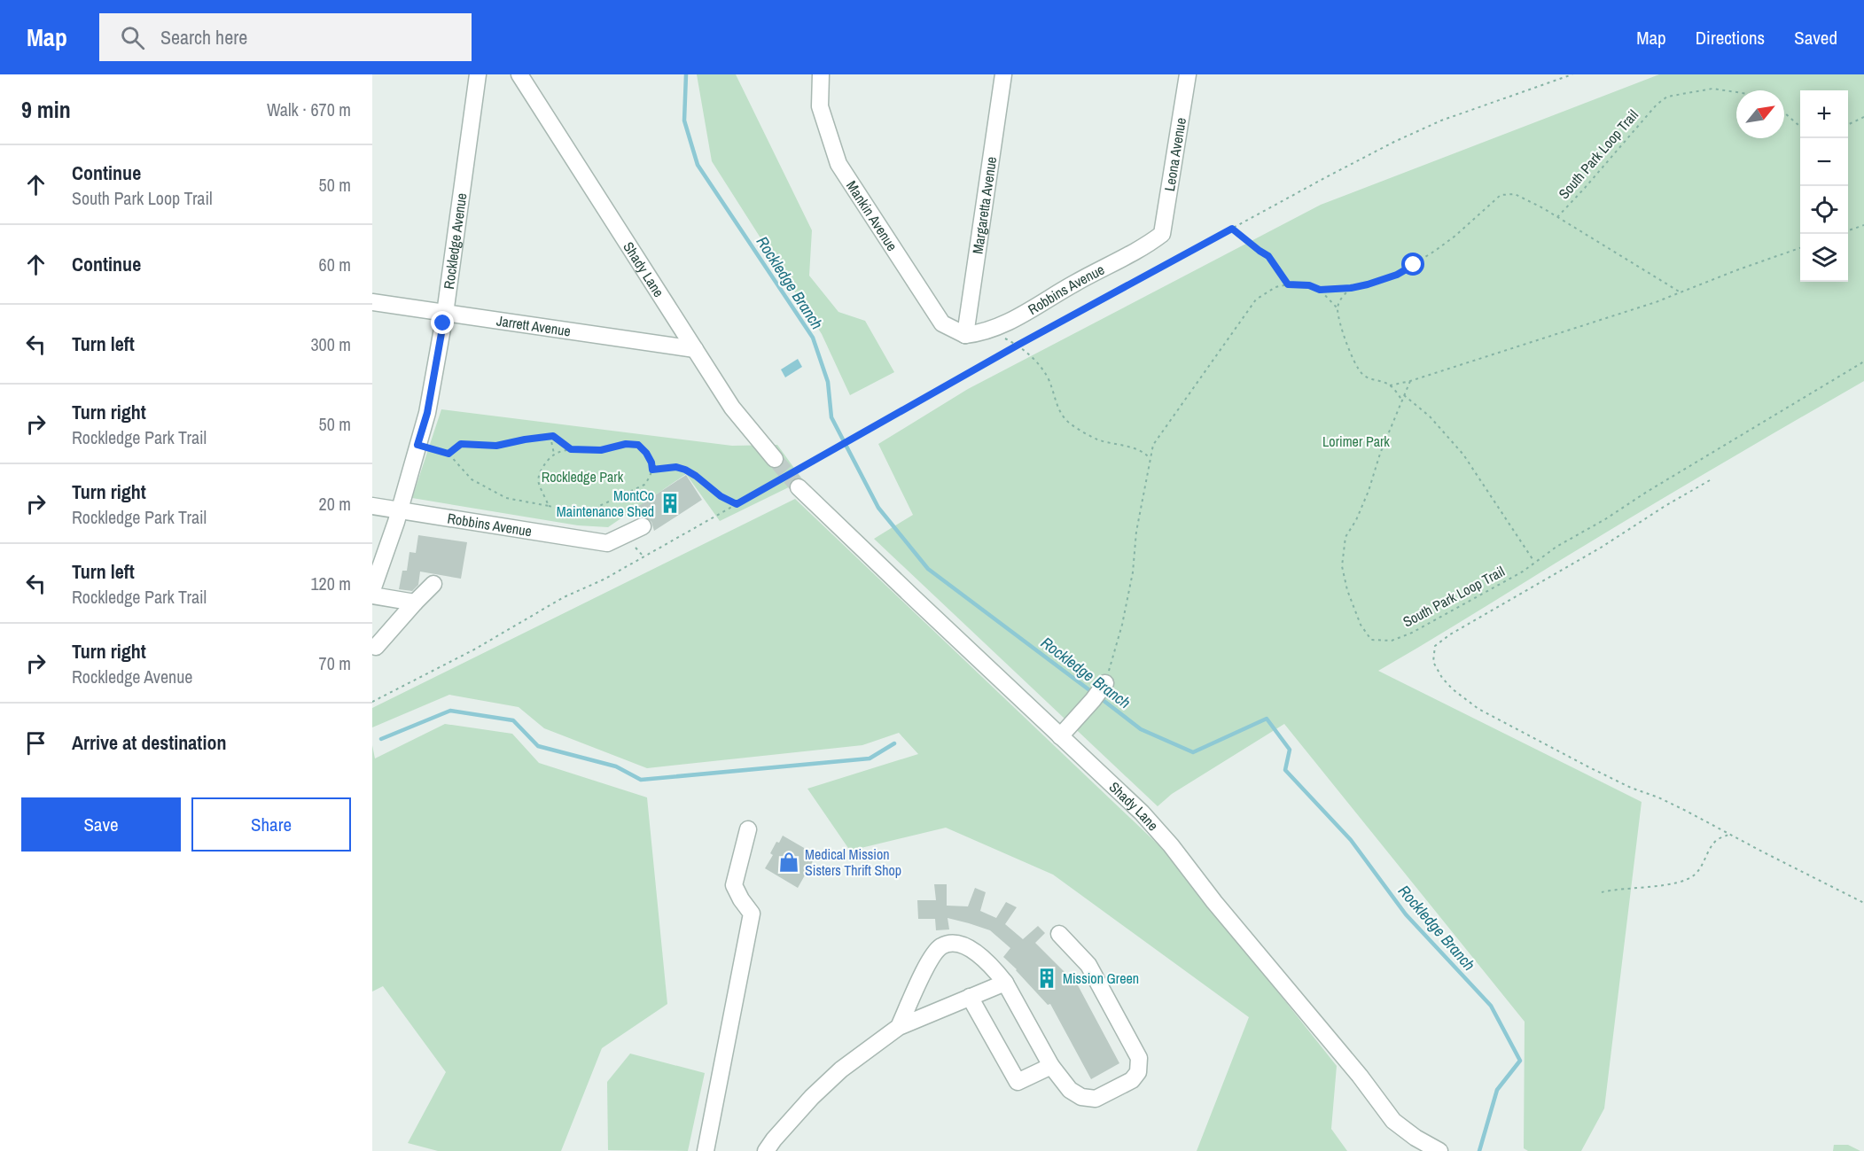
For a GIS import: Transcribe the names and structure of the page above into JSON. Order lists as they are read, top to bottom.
{
  "streets": {
    "street": [
      "Leona Avenue",
      "Margaretta Avenue",
      "Mankin Avenue",
      "Rockledge Avenue",
      "Shady Lane",
      "Robbins Avenue",
      "Jarrett Avenue"
    ],
    "path": ["South Park Loop Trail"]
  },
  "crossings": [
    ["Leona Avenue", "Robbins Avenue"],
    ["Margaretta Avenue", "Mankin Avenue"],
    ["Margaretta Avenue", "Robbins Avenue"],
    ["Mankin Avenue", "Robbins Avenue"],
    ["Rockledge Avenue", "Robbins Avenue"],
    ["Rockledge Avenue", "Jarrett Avenue"],
    ["Shady Lane", "Jarrett Avenue"]
  ],
  "water": ["Rockledge Branch"],
  "parks": ["Lorimer Park", "Rockledge Park"],
  "places": {
    "building": ["MontCo Maintenance Shed", "Mission Green"],
    "shop": ["Medical Mission Sisters Thrift Shop"]
  },
  "north": "top right",
  "page": {
    "header": "Map",
    "search": "Search here",
    "nav": ["Map", "Directions", "Saved"],
    "heading": ["9 min", "Walk · 670 m"],
    "map_buttons": ["+", "−"],
    "list": [
      ["Continue", "South Park Loop Trail", "50 m"],
      ["Continue", "60 m"],
      ["Turn left", "300 m"],
      ["Turn right", "Rockledge Park Trail", "50 m"],
      ["Turn right", "Rockledge Park Trail", "20 m"],
      ["Turn left", "Rockledge Park Trail", "120 m"],
      ["Turn right", "Rockledge Avenue", "70 m"],
      "Arrive at destination"
    ],
    "buttons": ["Save", "Share"]
  }
}
